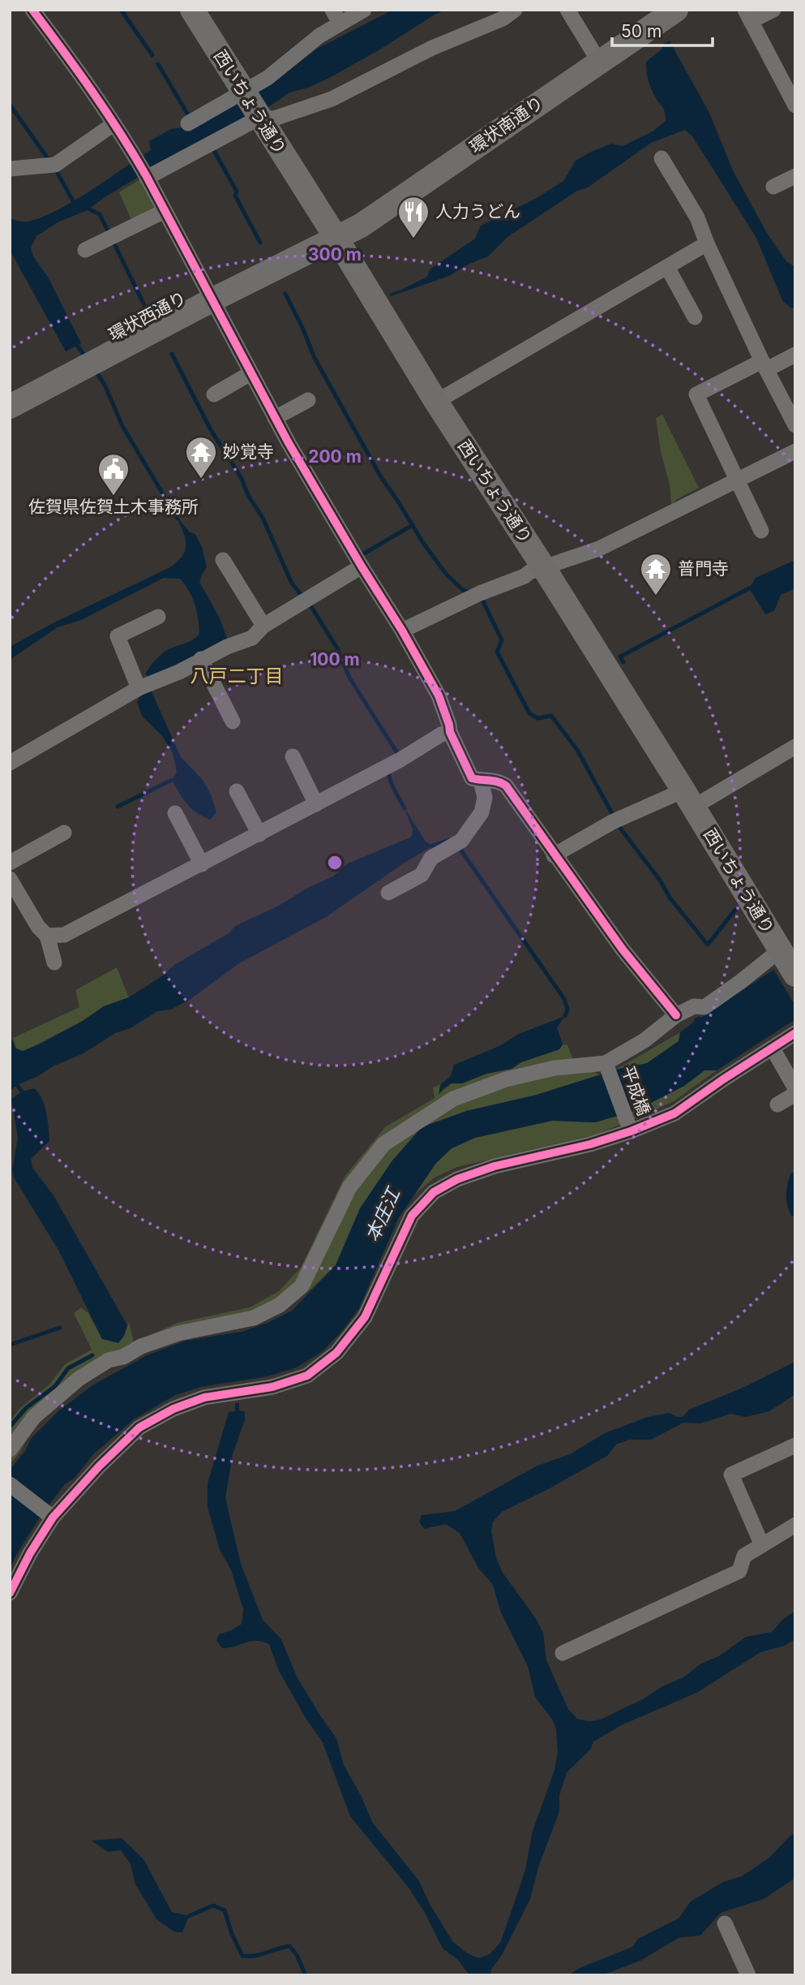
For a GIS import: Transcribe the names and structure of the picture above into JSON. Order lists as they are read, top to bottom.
{
  "streets": {
    "highway": ["西いちょう通り", "環状南通り", "環状西通り"],
    "street": ["平成橋"]
  },
  "crossings": [
    ["西いちょう通り", "環状南通り"],
    ["西いちょう通り", "環状西通り"],
    ["環状南通り", "環状西通り"]
  ],
  "districts": ["八戸二丁目"],
  "water": ["本庄江"],
  "places": {
    "restaurant": ["人力うどん"],
    "temple": ["妙覚寺", "普門寺"],
    "public building": ["佐賀県佐賀土木事務所"]
  },
  "scale_bar": "50 m",
  "rings": ["300 m", "200 m", "100 m"]
}
